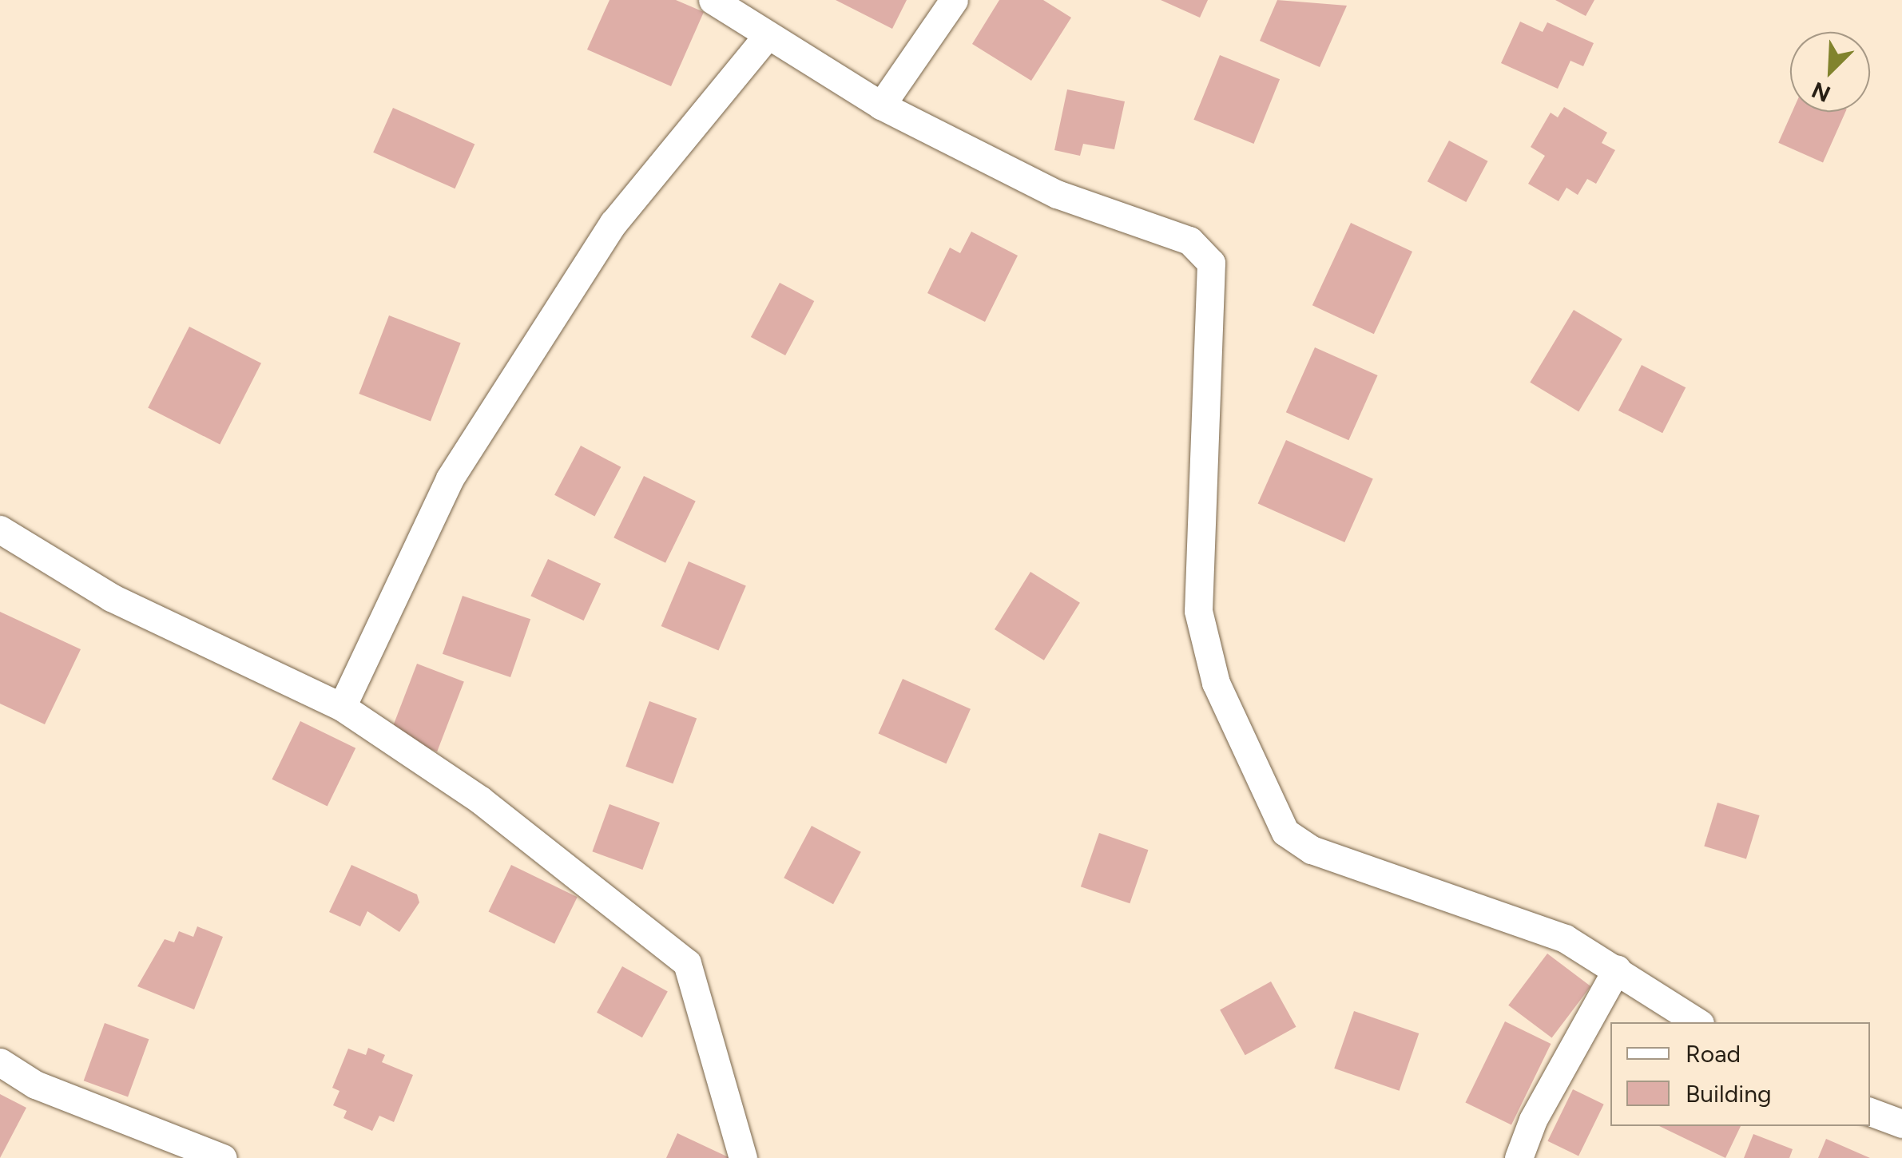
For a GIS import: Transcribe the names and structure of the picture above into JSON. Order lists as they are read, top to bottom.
{
  "legend": ["Road", "Building"],
  "north": "bottom left"
}
